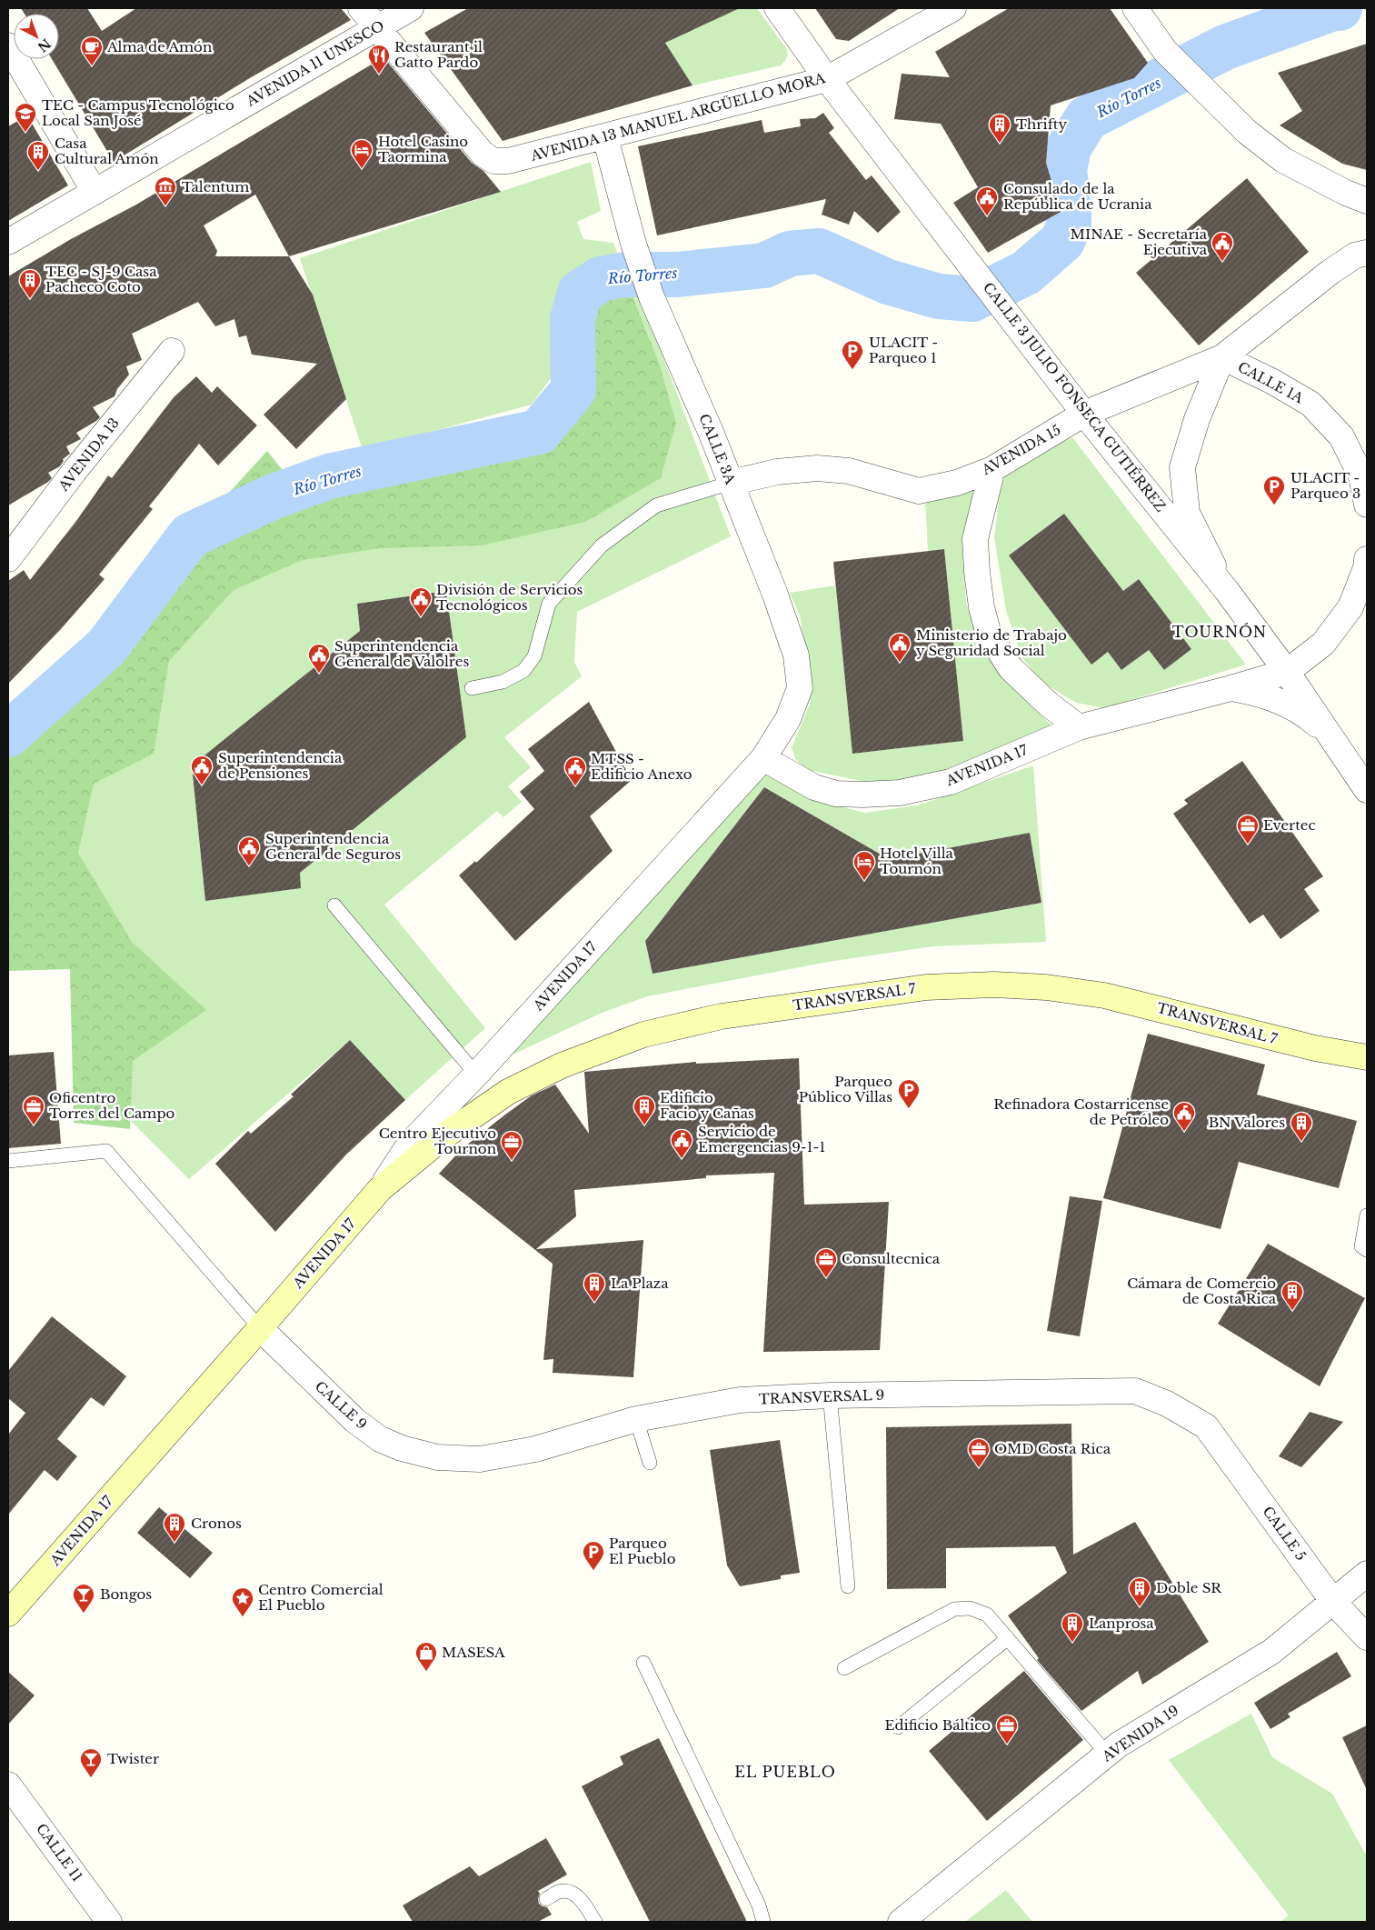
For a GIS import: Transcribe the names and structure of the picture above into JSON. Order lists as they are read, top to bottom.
{
  "streets": {
    "main road": ["AVENIDA 17", "TRANSVERSAL 7"],
    "street": [
      "AVENIDA 11 UNESCO",
      "AVENIDA 13 MANUEL ARGÜELLO MORA",
      "CALLE 1A",
      "CALLE 3 JULIO FONSECA GUTIÉRREZ",
      "CALLE 3A",
      "AVENIDA 15",
      "AVENIDA 13",
      "TRANSVERSAL 9",
      "CALLE 9",
      "CALLE 5",
      "AVENIDA 19",
      "CALLE 11"
    ]
  },
  "crossings": [
    ["AVENIDA 11 UNESCO", "AVENIDA 13 MANUEL ARGÜELLO MORA"],
    ["AVENIDA 13 MANUEL ARGÜELLO MORA", "CALLE 3 JULIO FONSECA GUTIÉRREZ"],
    ["AVENIDA 13 MANUEL ARGÜELLO MORA", "CALLE 3A"],
    ["CALLE 1A", "AVENIDA 15"],
    ["CALLE 3 JULIO FONSECA GUTIÉRREZ", "AVENIDA 15"],
    ["CALLE 3 JULIO FONSECA GUTIÉRREZ", "AVENIDA 17"],
    ["CALLE 3A", "AVENIDA 15"],
    ["CALLE 3A", "AVENIDA 17"],
    ["AVENIDA 17", "TRANSVERSAL 7"],
    ["AVENIDA 17", "CALLE 9"],
    ["TRANSVERSAL 9", "CALLE 9"],
    ["TRANSVERSAL 9", "CALLE 5"],
    ["CALLE 5", "AVENIDA 19"]
  ],
  "districts": ["TOURNÓN", "EL PUEBLO"],
  "water": ["Río Torres"],
  "places": {
    "cafe": ["Alma de Amón"],
    "restaurant": ["Restaurant il Gatto Pardo"],
    "school or university": ["TEC - Campus Tecnológico Local San José"],
    "building": [
      "Thrifty",
      "Casa Cultural Amón",
      "TEC - SJ-9 Casa Pacheco Coto",
      "Edificio Facio y Cañas",
      "BN Valores",
      "La Plaza",
      "Cámara de Comercio de Costa Rica",
      "Cronos",
      "Doble SR",
      "Lanprosa"
    ],
    "hotel": ["Hotel Casino Taormina", "Hotel Villa Tournón"],
    "museum": ["Talentum"],
    "public building": [
      "Consulado de la República de Ucrania",
      "MINAE - Secretaría Ejecutiva",
      "División de Servicios Tecnológicos",
      "Ministerio de Trabajo y Seguridad Social",
      "Superintendencia General de Valolres",
      "Superintendencia de Pensiones",
      "MTSS - Edificio Anexo",
      "Superintendencia General de Seguros",
      "Refinadora Costarricense de Petróleo",
      "Servicio de Emergencias 9-1-1"
    ],
    "parking": [
      "ULACIT - Parqueo 1",
      "ULACIT - Parqueo 3",
      "Parqueo Público Villas",
      "Parqueo El Pueblo"
    ],
    "office": [
      "Evertec",
      "Oficentro Torres del Campo",
      "Centro Ejecutivo Tournon",
      "Consultecnica",
      "OMD Costa Rica",
      "Edificio Báltico"
    ],
    "bar": ["Bongos", "Twister"],
    "place": ["Centro Comercial El Pueblo"],
    "shop": ["MASESA"]
  },
  "north": "bottom right"
}
